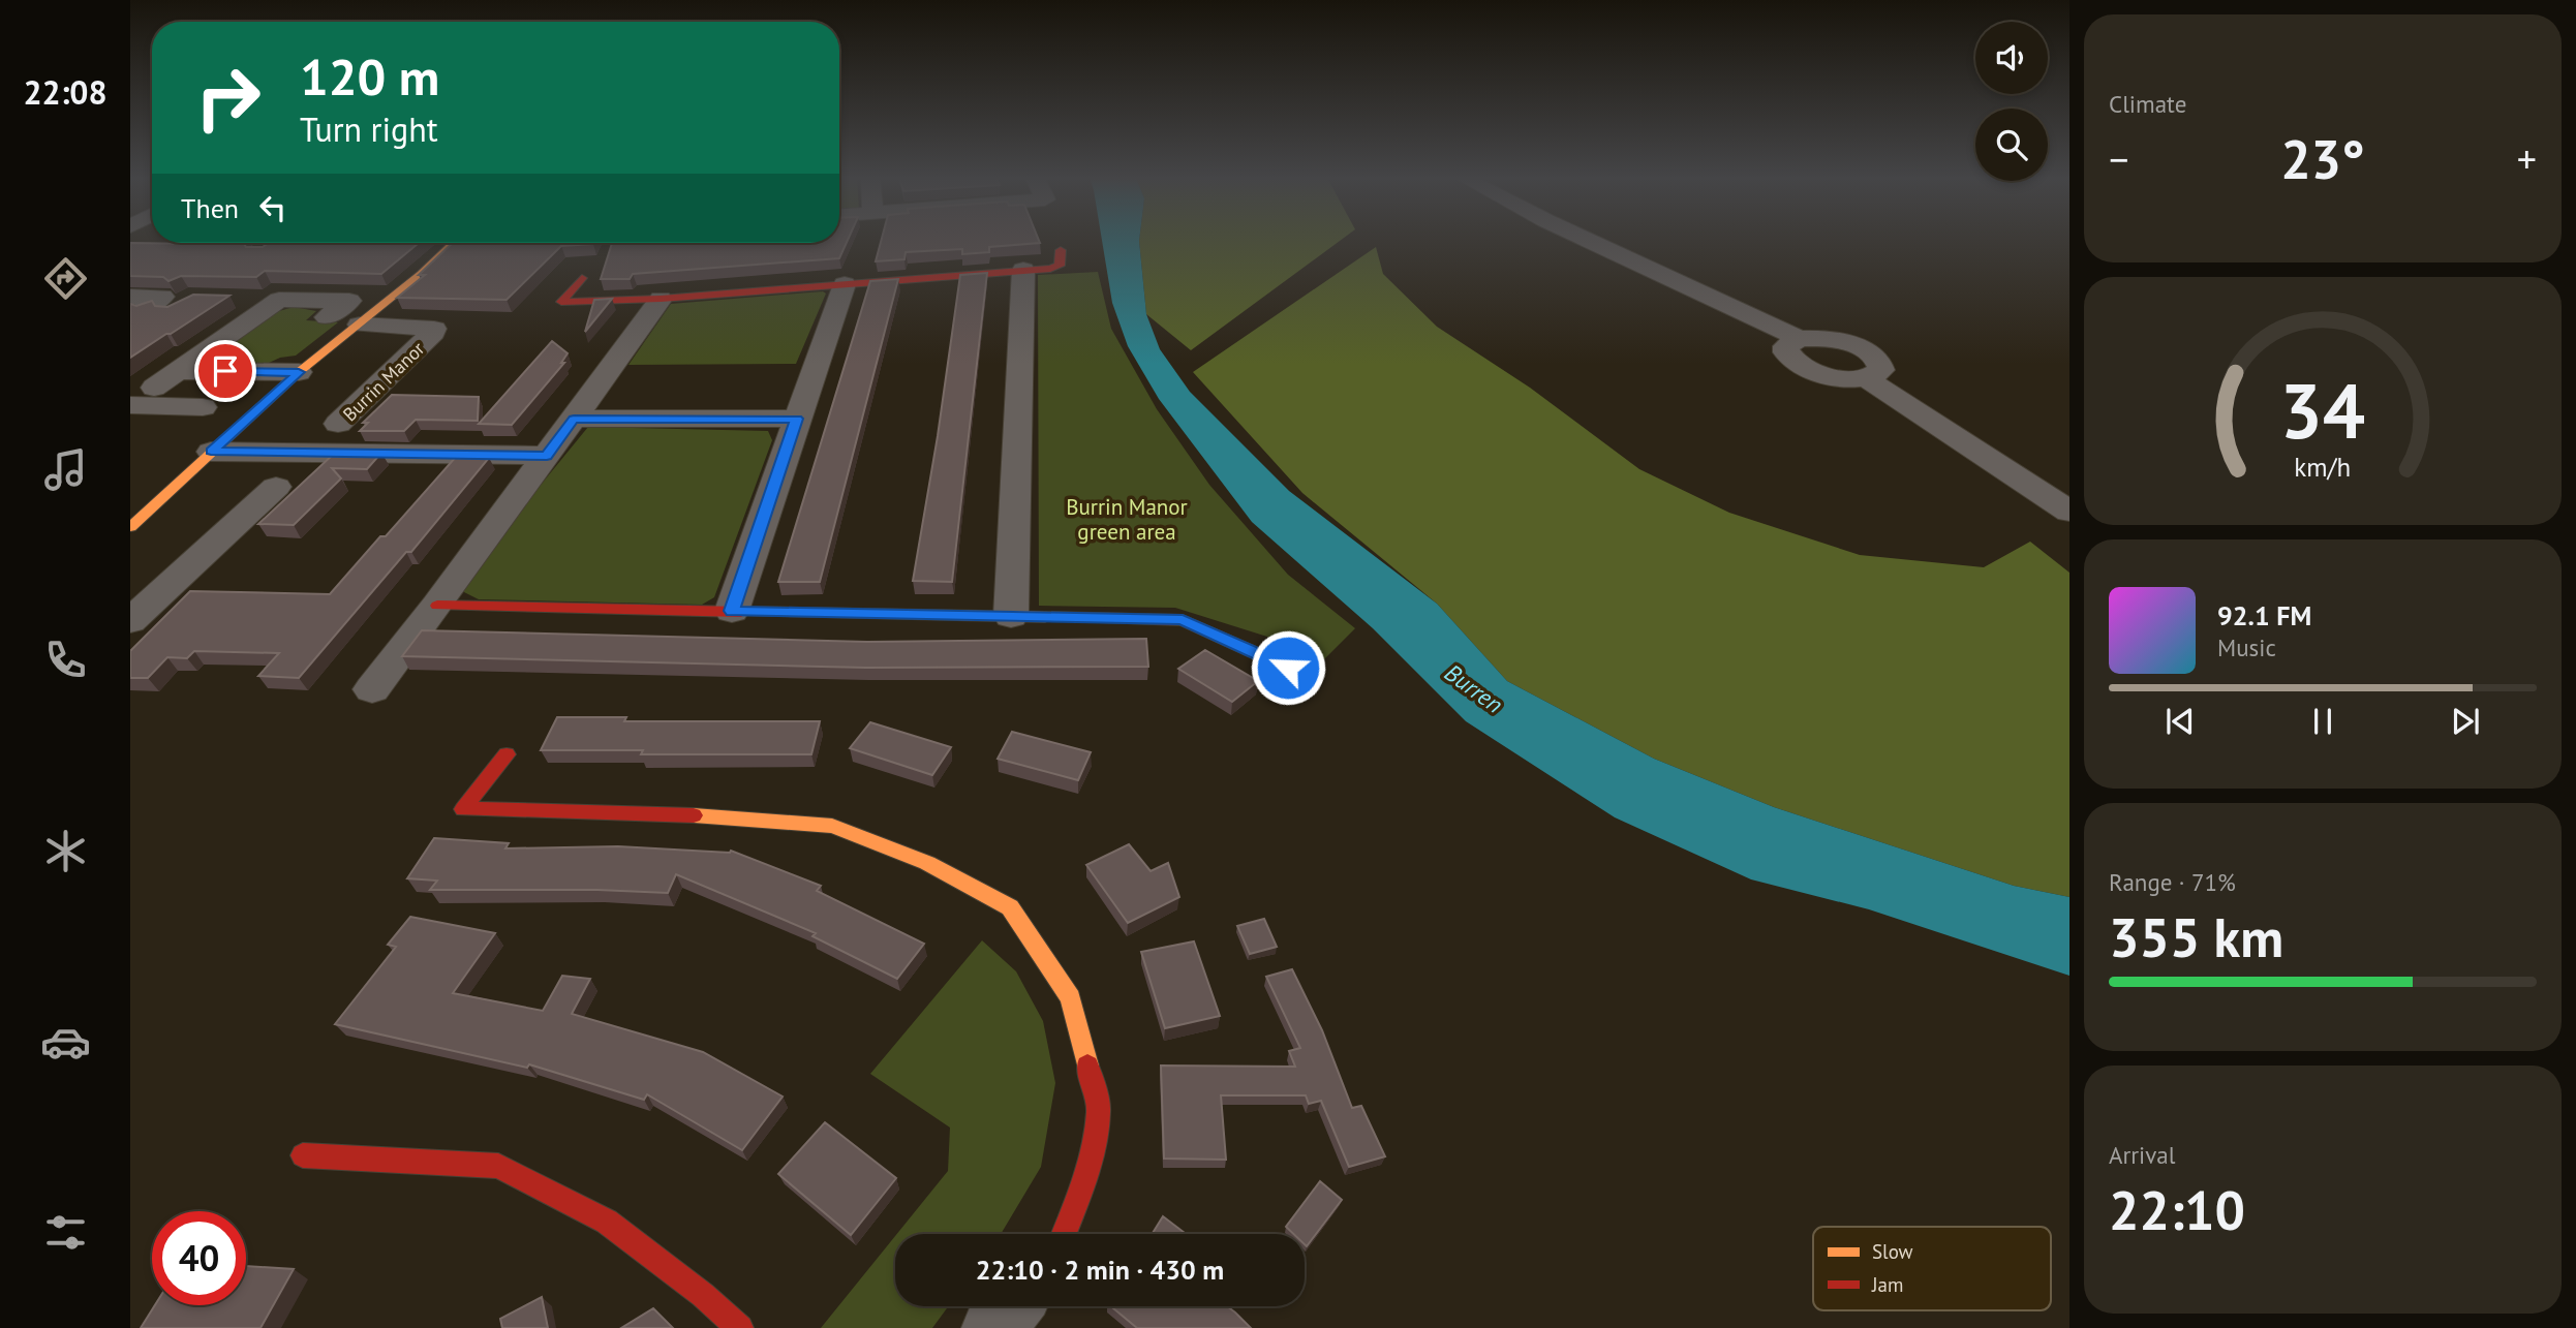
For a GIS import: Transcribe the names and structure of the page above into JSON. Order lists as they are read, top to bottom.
{
  "streets": {
    "street": ["Burrin Manor"]
  },
  "water": ["Burren"],
  "parks": ["Burrin Manor green area"],
  "legend": ["Slow", "Jam"],
  "page": {
    "tabs": "22:08",
    "tile": [
      "Climate",
      ["Range · 71%", "355 km"],
      ["Arrival", "22:10"]
    ],
    "turn": ["120 m", "Turn right"],
    "heat": ["−", "23°", "+"],
    "then": "Then",
    "song": ["92.1 FM", "Music"],
    "limit": "40",
    "trip": "22:10 · 2 min · 430 m",
    "gauge": ["34", "km/h"]
  }
}
